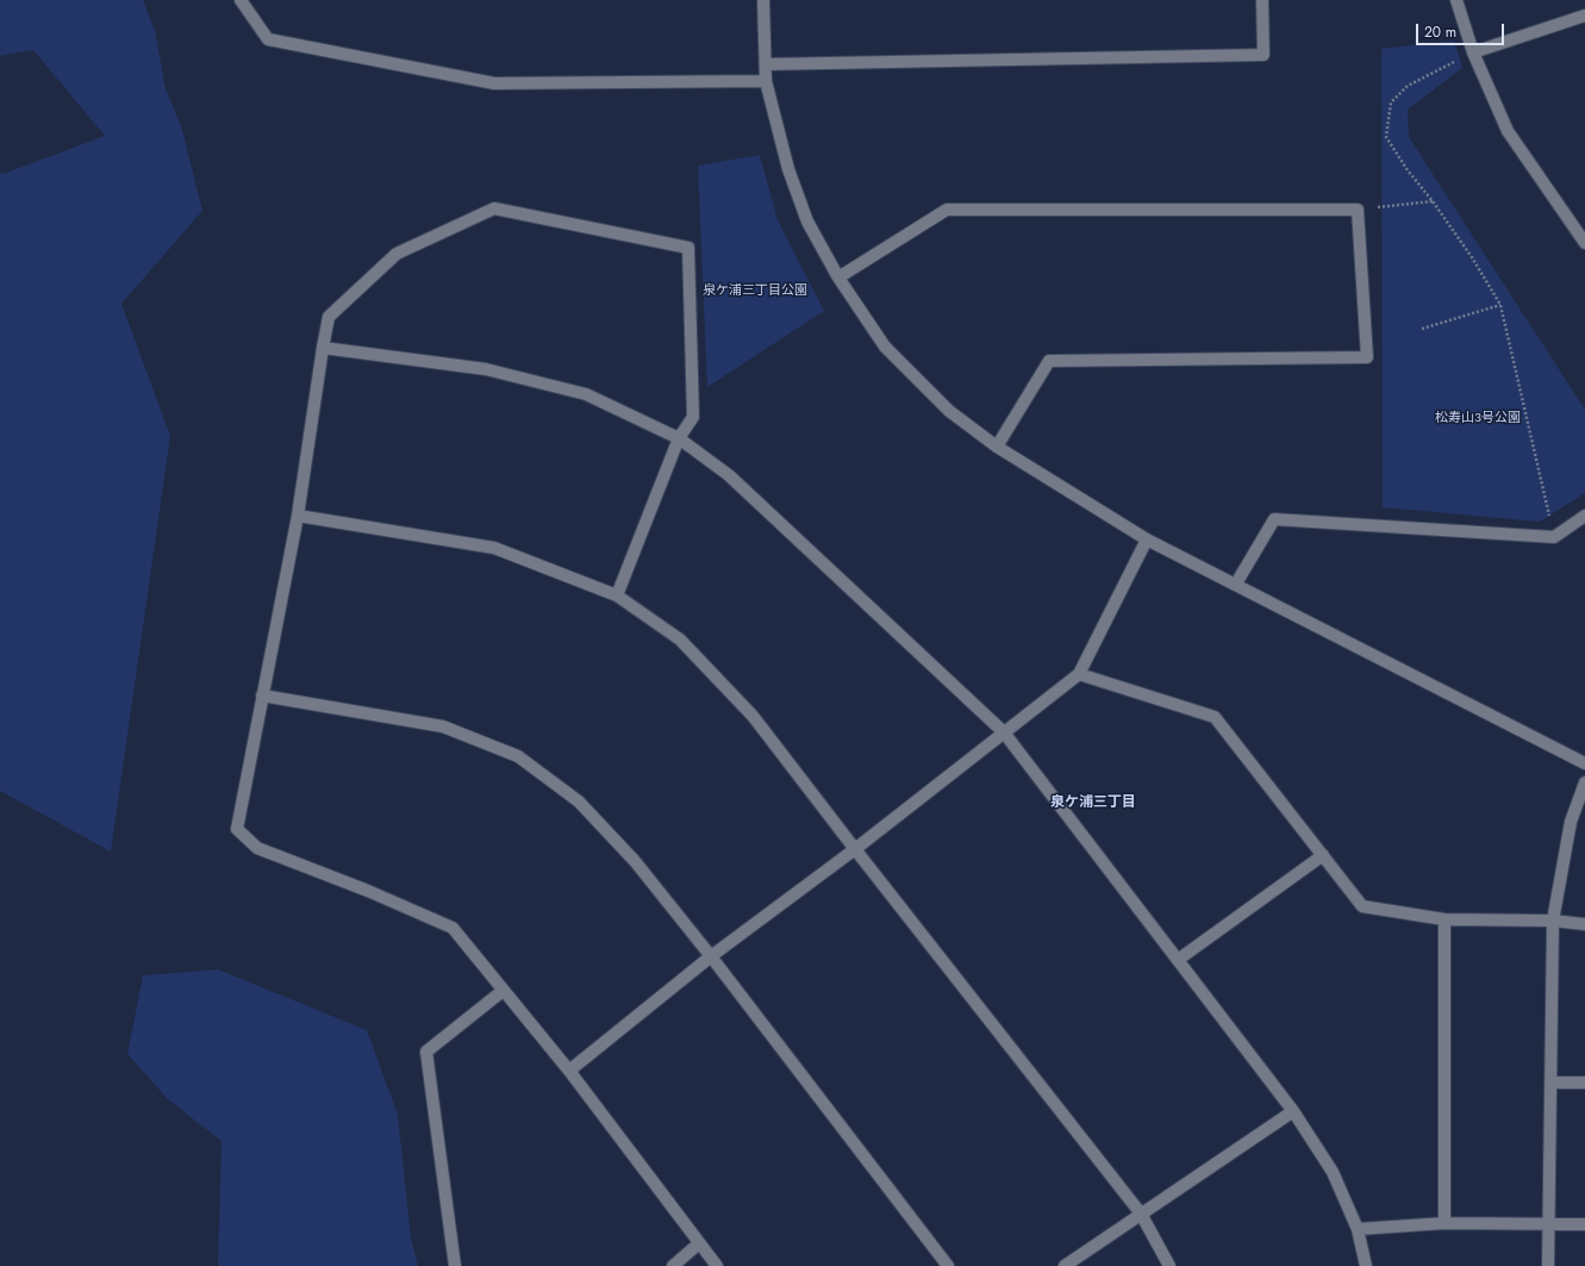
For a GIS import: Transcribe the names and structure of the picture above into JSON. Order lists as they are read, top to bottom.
{
  "districts": ["泉ケ浦三丁目"],
  "parks": ["泉ケ浦三丁目公園", "松寿山3号公園"],
  "scale_bar": "20 m"
}
